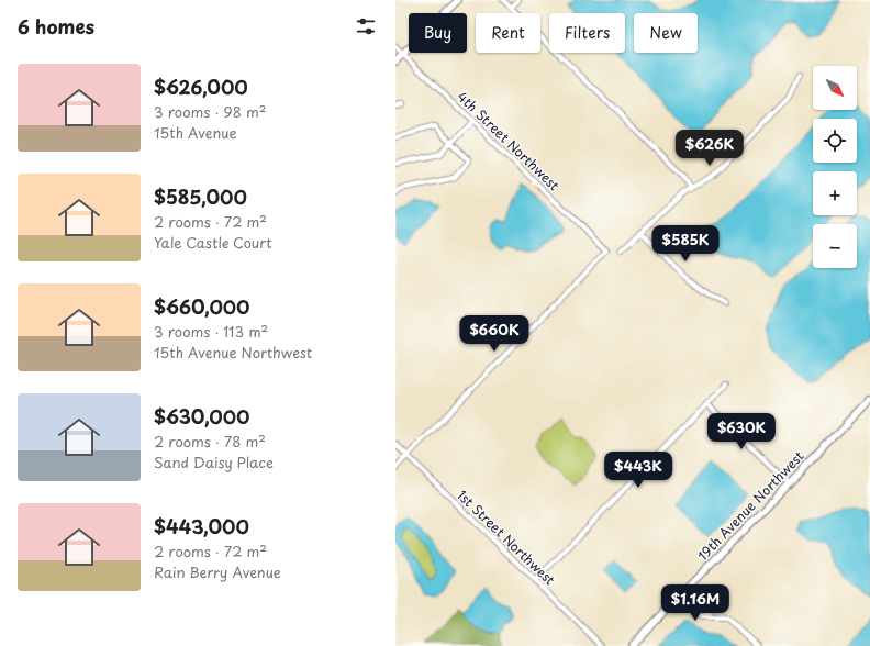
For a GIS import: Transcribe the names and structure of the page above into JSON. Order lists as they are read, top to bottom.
{
  "streets": {
    "street": ["4th Street Northwest", "19th Avenue Northwest", "1st Street Northwest"]
  },
  "crossings": [
    ["4th Street Northwest", "1st Street Northwest"]
  ],
  "north": "bottom right",
  "page": {
    "heading": "6 homes",
    "chip": [
      "Buy",
      "Rent",
      "Filters",
      "New"
    ],
    "list": [
      {
        "name": "$626,000",
        "note": "3 rooms · 98 m² · 15th Avenue"
      },
      {
        "name": "$585,000",
        "note": "2 rooms · 72 m² · Yale Castle Court"
      },
      {
        "name": "$660,000",
        "note": "3 rooms · 113 m² · 15th Avenue Northwest"
      },
      {
        "name": "$630,000",
        "note": "2 rooms · 78 m² · Sand Daisy Place"
      },
      {
        "name": "$443,000",
        "note": "2 rooms · 72 m² · Rain Berry Avenue"
      }
    ],
    "map_buttons": ["+", "−"],
    "price": [
      "$626K",
      "$585K",
      "$660K",
      "$630K",
      "$443K",
      "$1.16M"
    ]
  }
}
